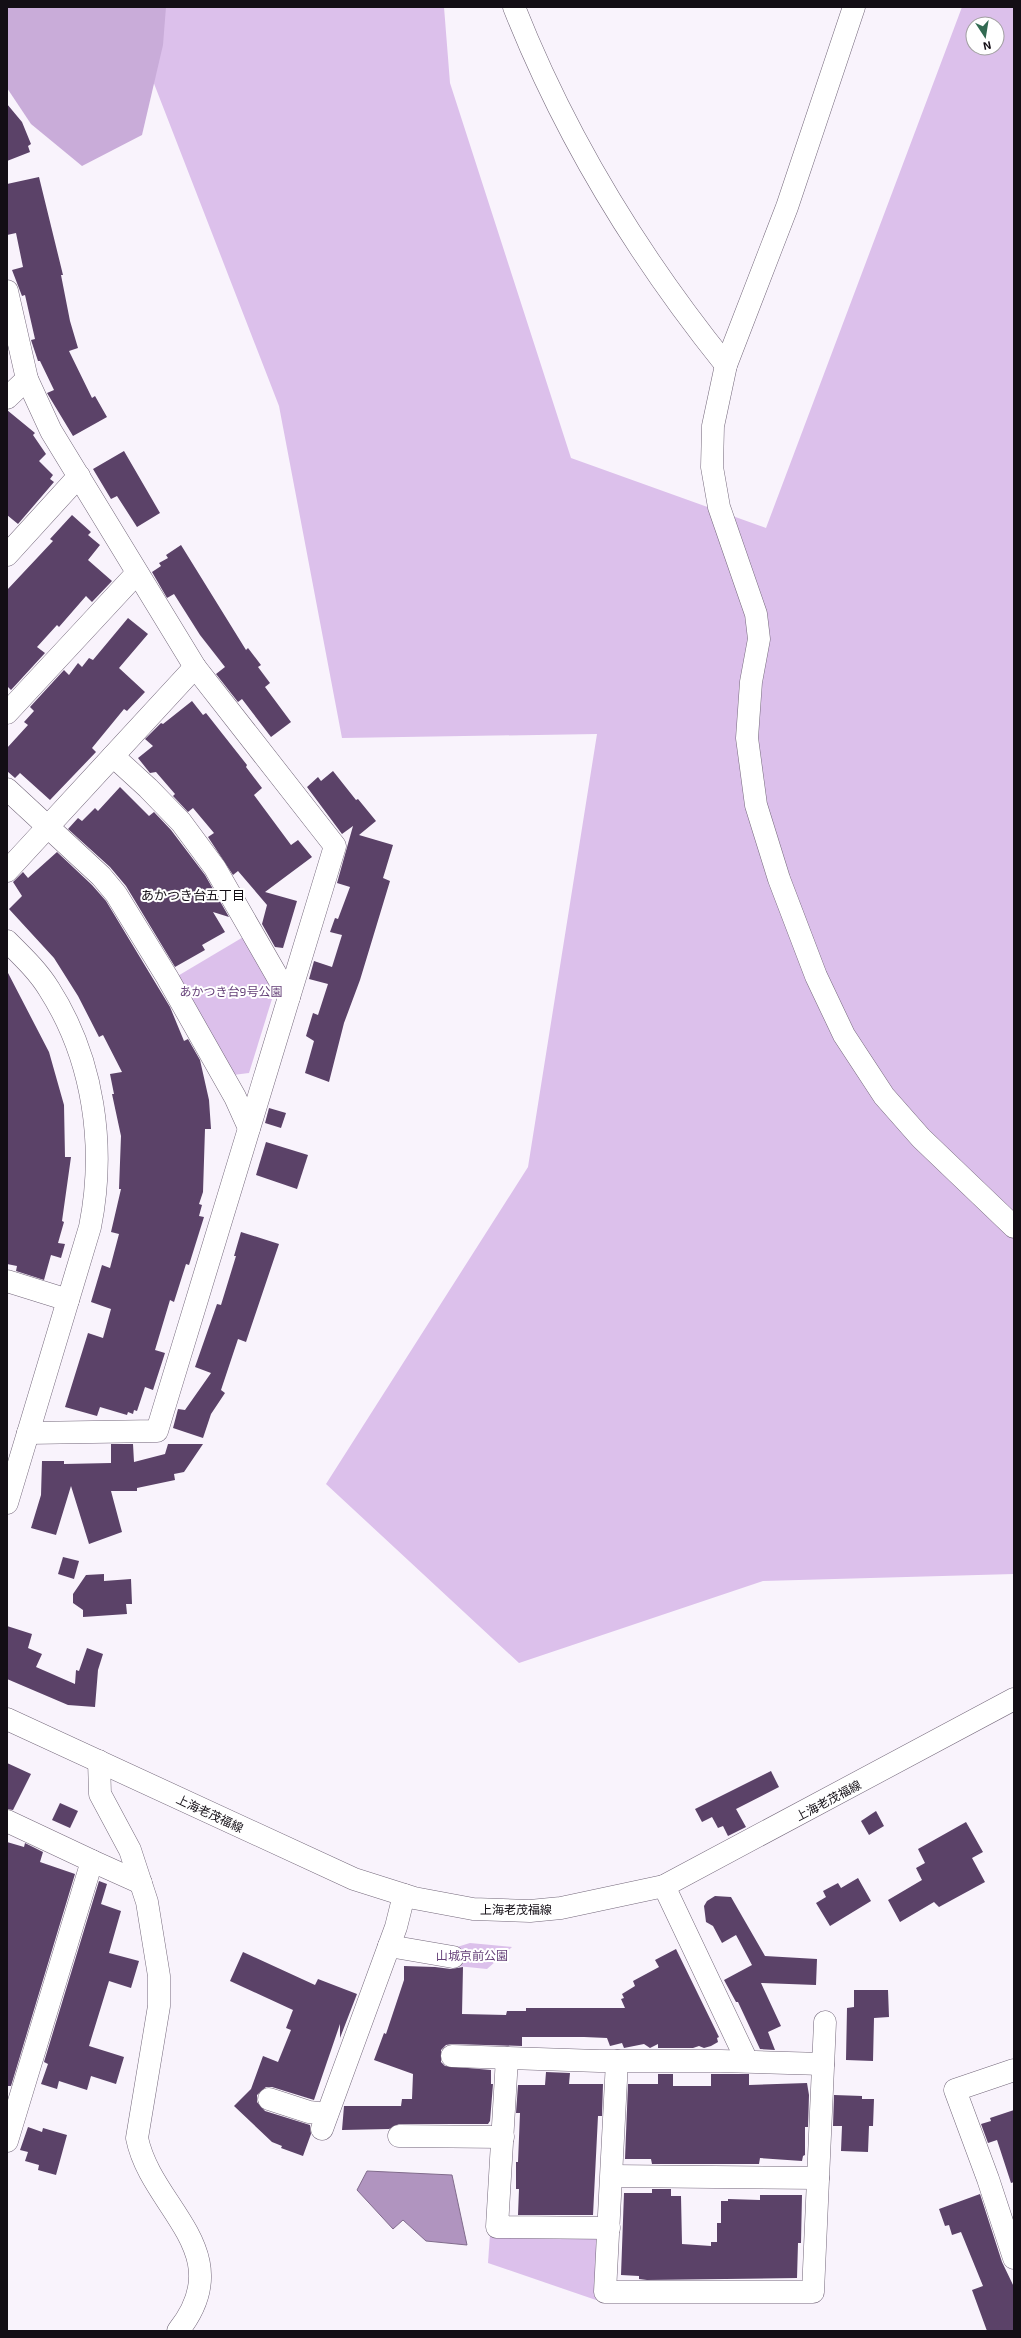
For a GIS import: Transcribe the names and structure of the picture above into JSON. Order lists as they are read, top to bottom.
{
  "streets": {
    "street": ["上海老茂福線"]
  },
  "districts": ["あかつき台五丁目"],
  "parks": ["あかつき台9号公園", "山城京前公園"],
  "north": "bottom"
}
